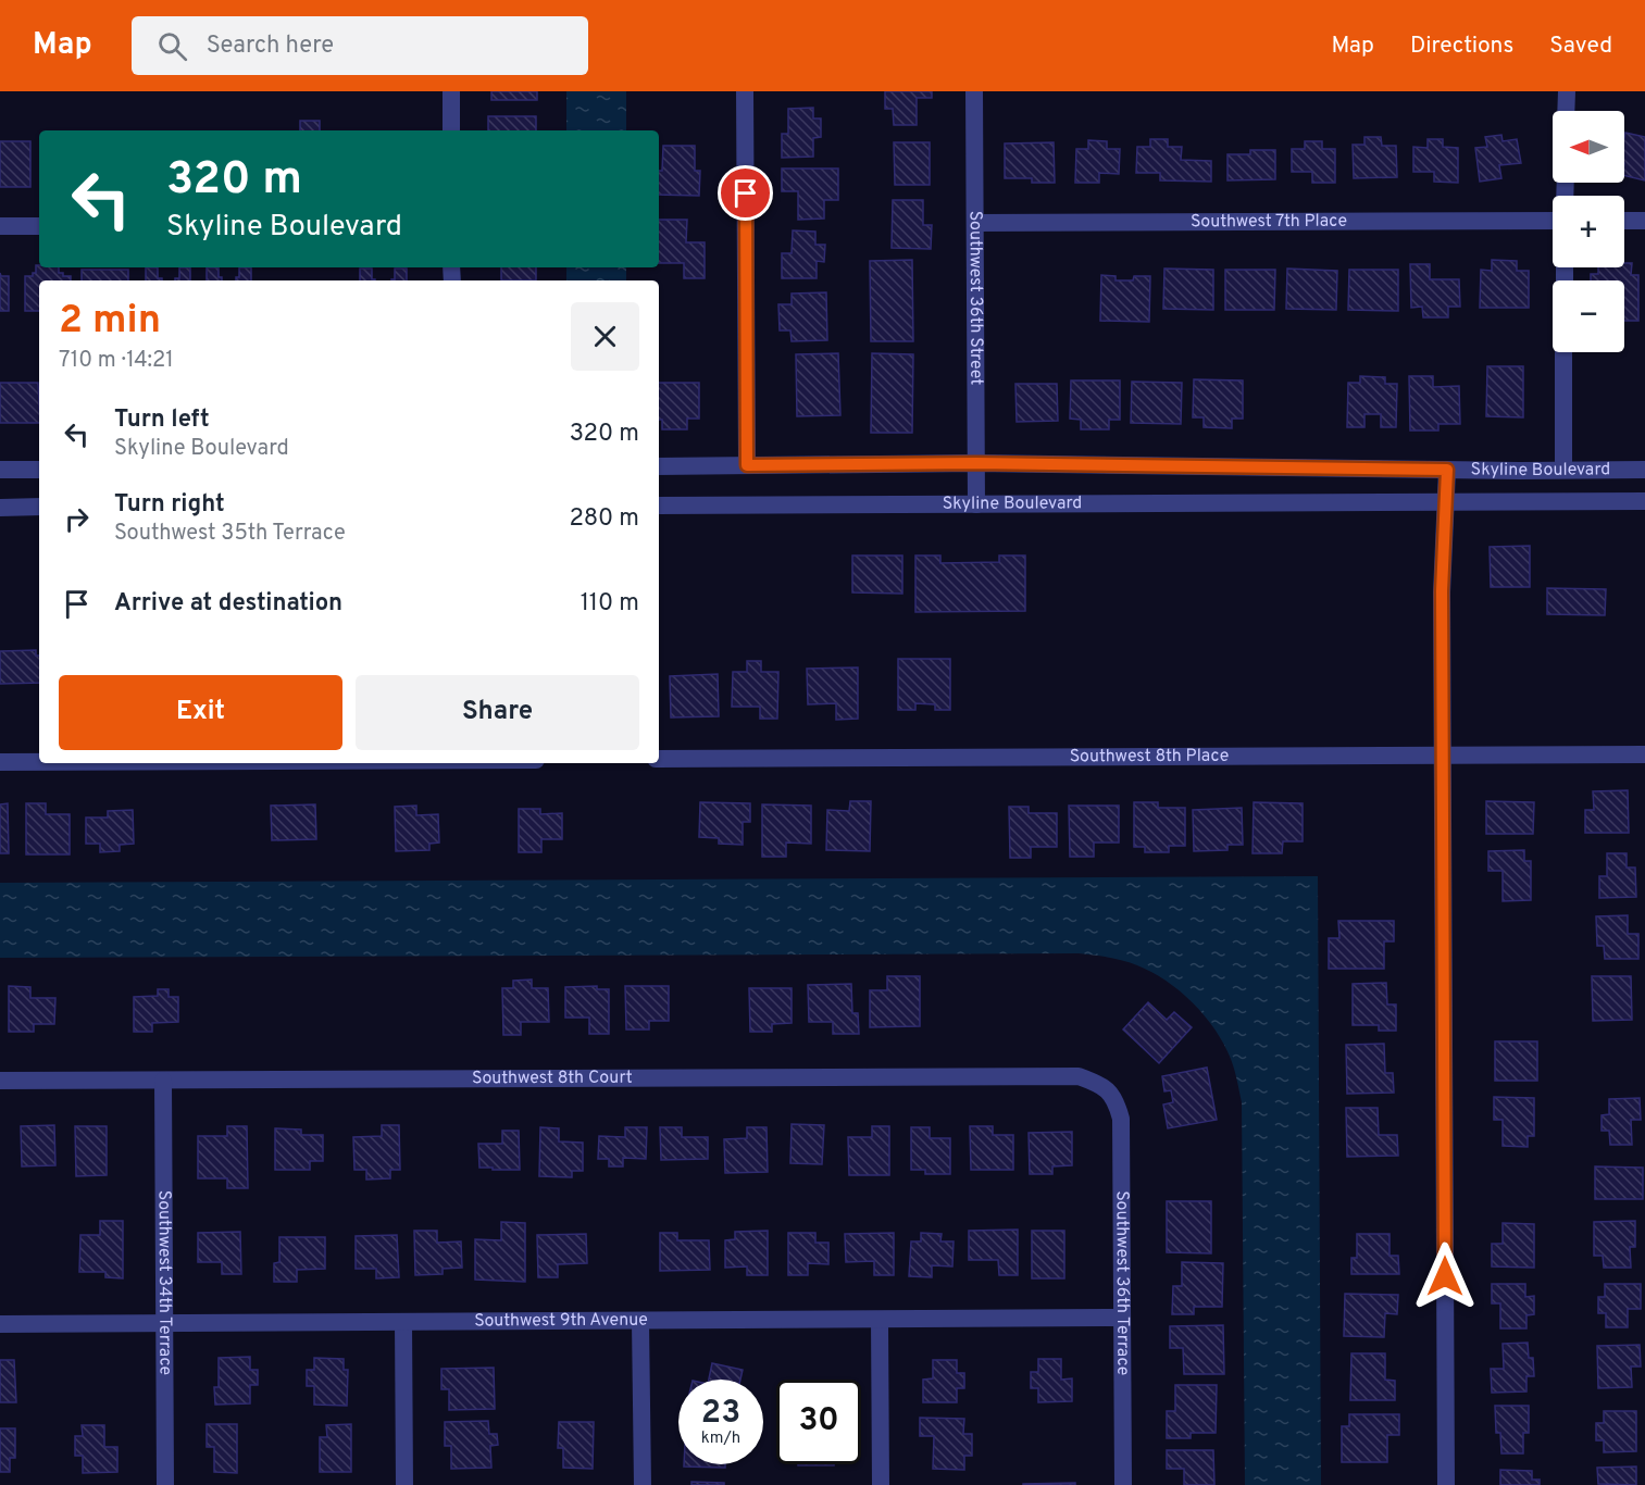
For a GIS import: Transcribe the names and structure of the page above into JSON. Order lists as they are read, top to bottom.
{
  "streets": {
    "street": [
      "Southwest 7th Place",
      "Southwest 36th Street",
      "Skyline Boulevard",
      "Southwest 8th Place",
      "Southwest 8th Court",
      "Southwest 34th Terrace",
      "Southwest 36th Terrace",
      "Southwest 9th Avenue"
    ]
  },
  "crossings": [
    ["Southwest 7th Place", "Southwest 36th Street"],
    ["Southwest 36th Street", "Skyline Boulevard"],
    ["Southwest 8th Court", "Southwest 34th Terrace"],
    ["Southwest 8th Court", "Southwest 36th Terrace"],
    ["Southwest 34th Terrace", "Southwest 9th Avenue"],
    ["Southwest 36th Terrace", "Southwest 9th Avenue"]
  ],
  "north": "left",
  "page": {
    "header": "Map",
    "search": "Search here",
    "nav": ["Map", "Directions", "Saved"],
    "map_buttons": ["+", "−"],
    "turn": ["320 m", "Skyline Boulevard"],
    "heading": ["2 min", "710 m · 14:21"],
    "list": [
      {
        "name": "Turn left",
        "note": "Skyline Boulevard",
        "value": "320 m"
      },
      {
        "name": "Turn right",
        "note": "Southwest 35th Terrace",
        "value": "280 m"
      },
      {
        "name": "Arrive at destination",
        "value": "110 m"
      }
    ],
    "buttons": ["Exit", "Share"],
    "speed": "23 km/h",
    "limit": "30"
  }
}
